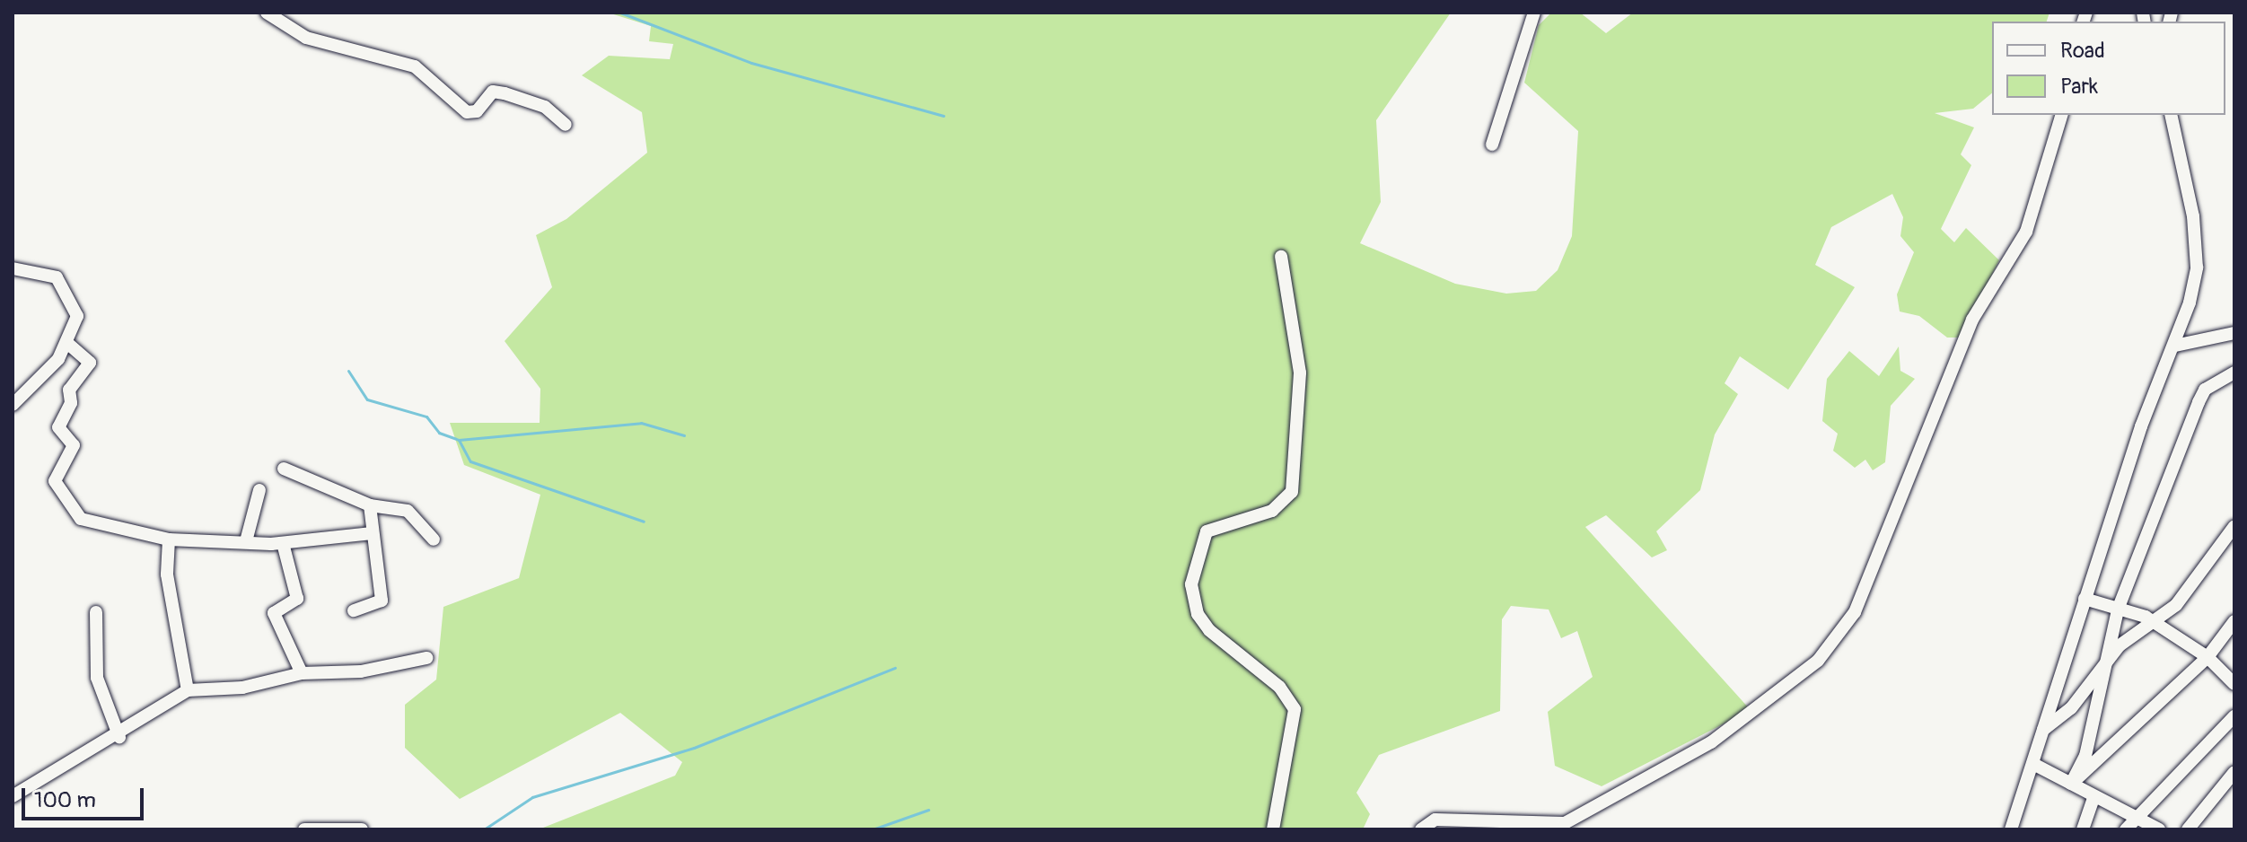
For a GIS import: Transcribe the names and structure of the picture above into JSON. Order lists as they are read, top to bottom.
{
  "legend": ["Road", "Park"],
  "scale_bar": "100 m"
}
